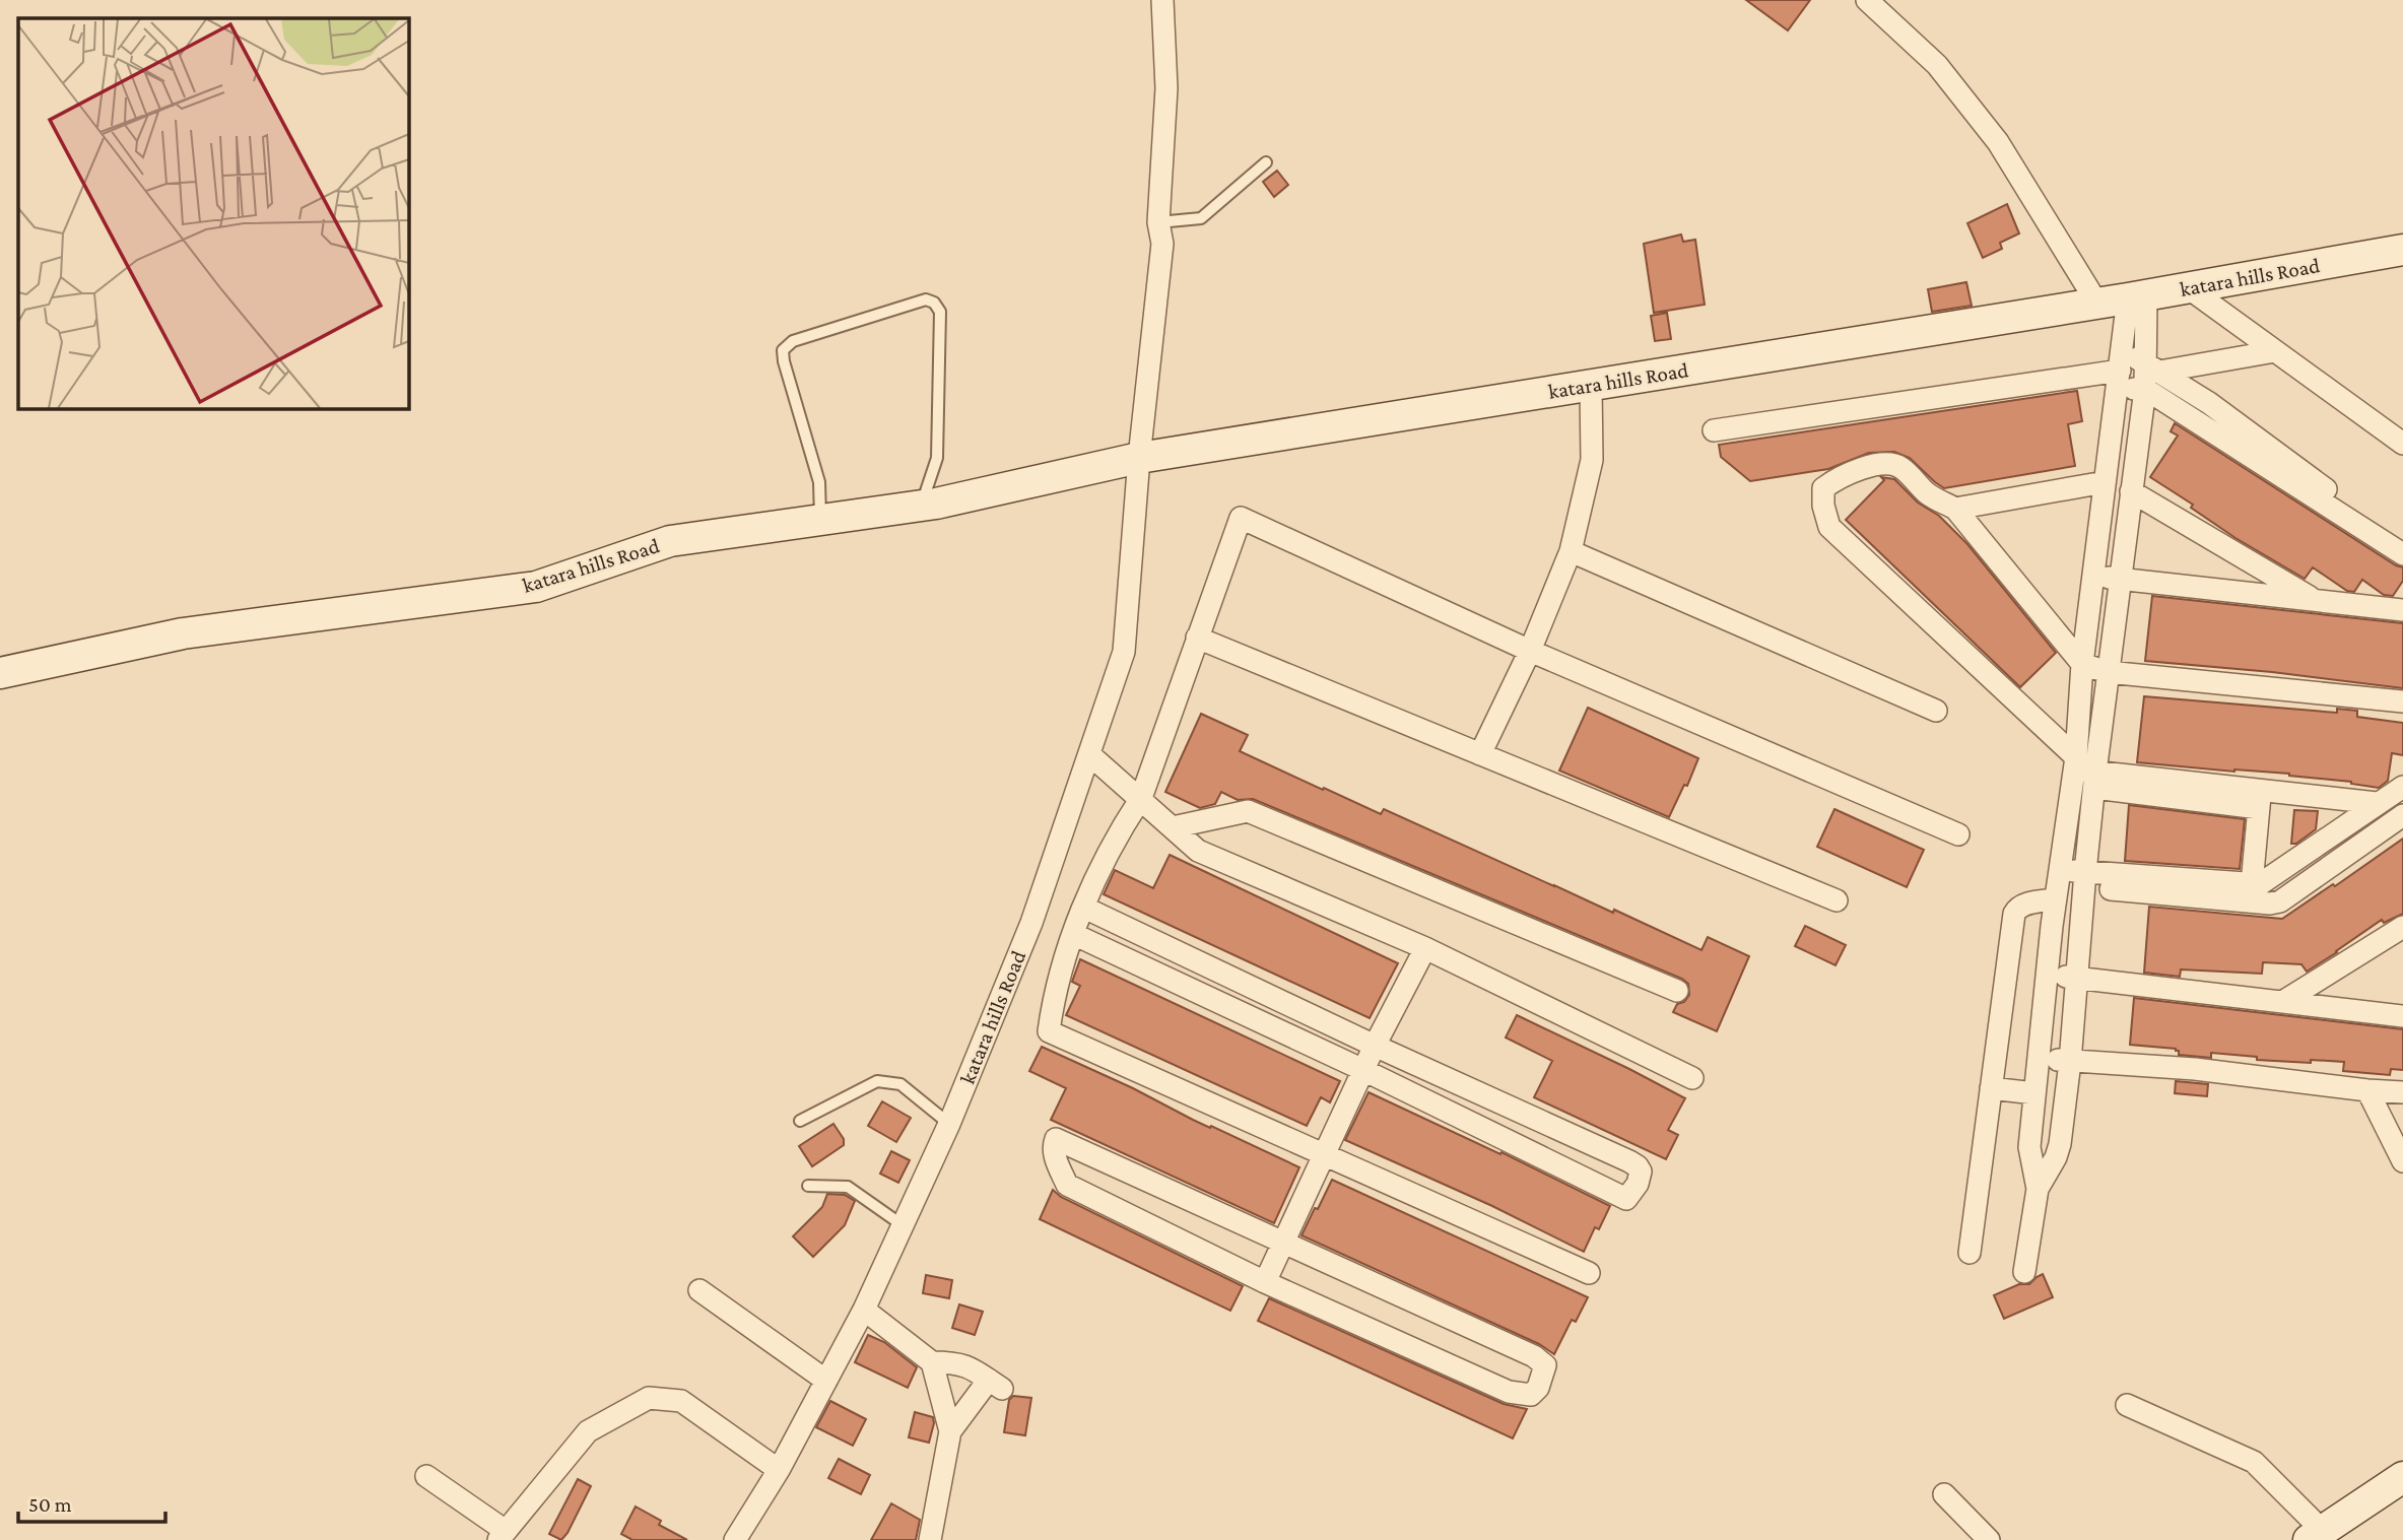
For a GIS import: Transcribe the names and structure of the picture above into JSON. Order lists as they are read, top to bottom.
{
  "streets": {
    "main road": ["katara hills Road"]
  },
  "scale_bar": "50 m"
}
